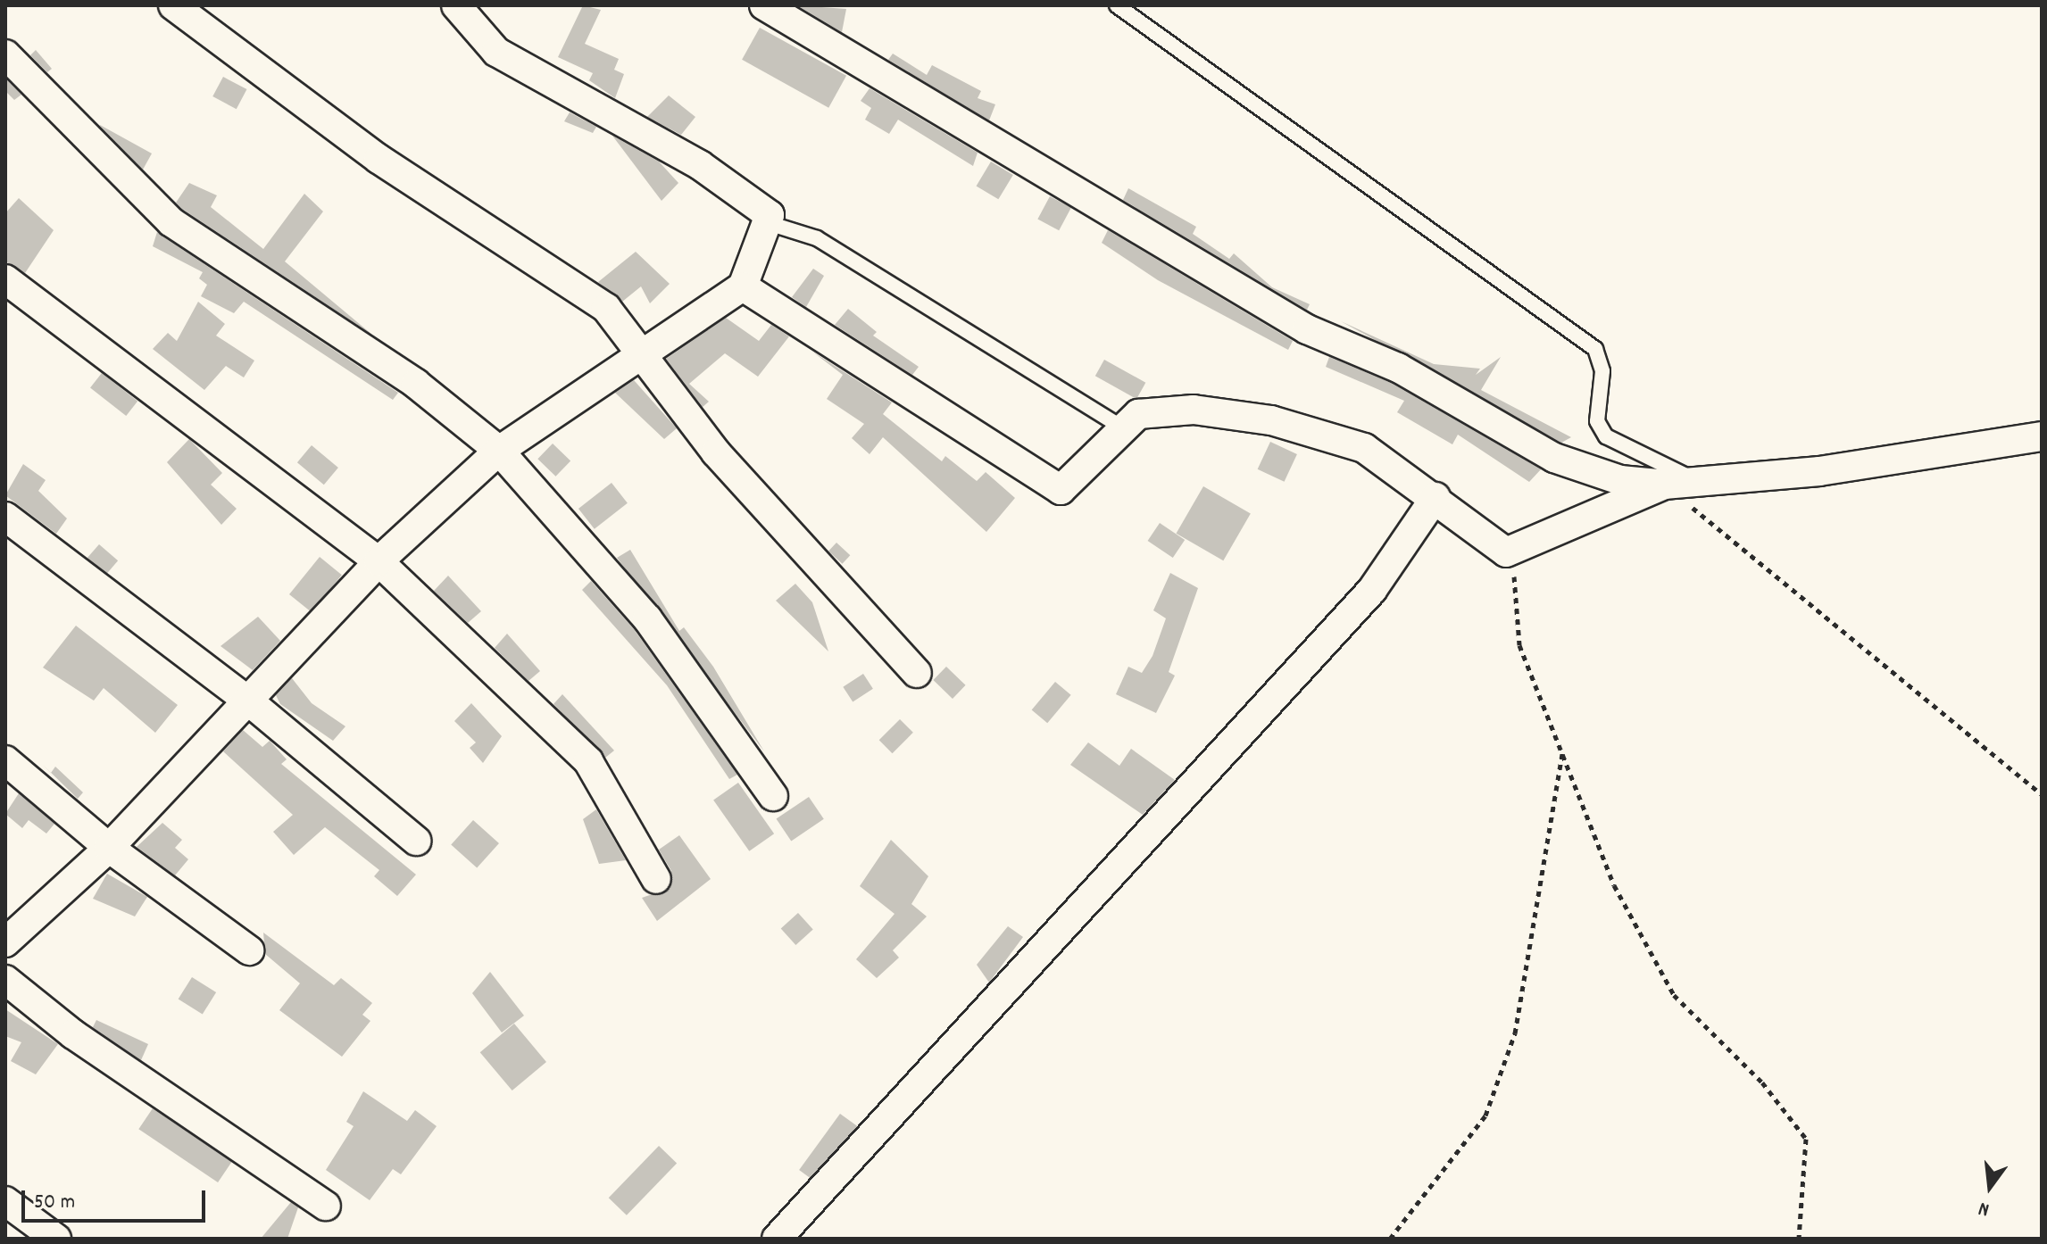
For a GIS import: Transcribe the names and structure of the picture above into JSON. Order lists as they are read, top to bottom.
{
  "scale_bar": "50 m",
  "north": "bottom"
}
